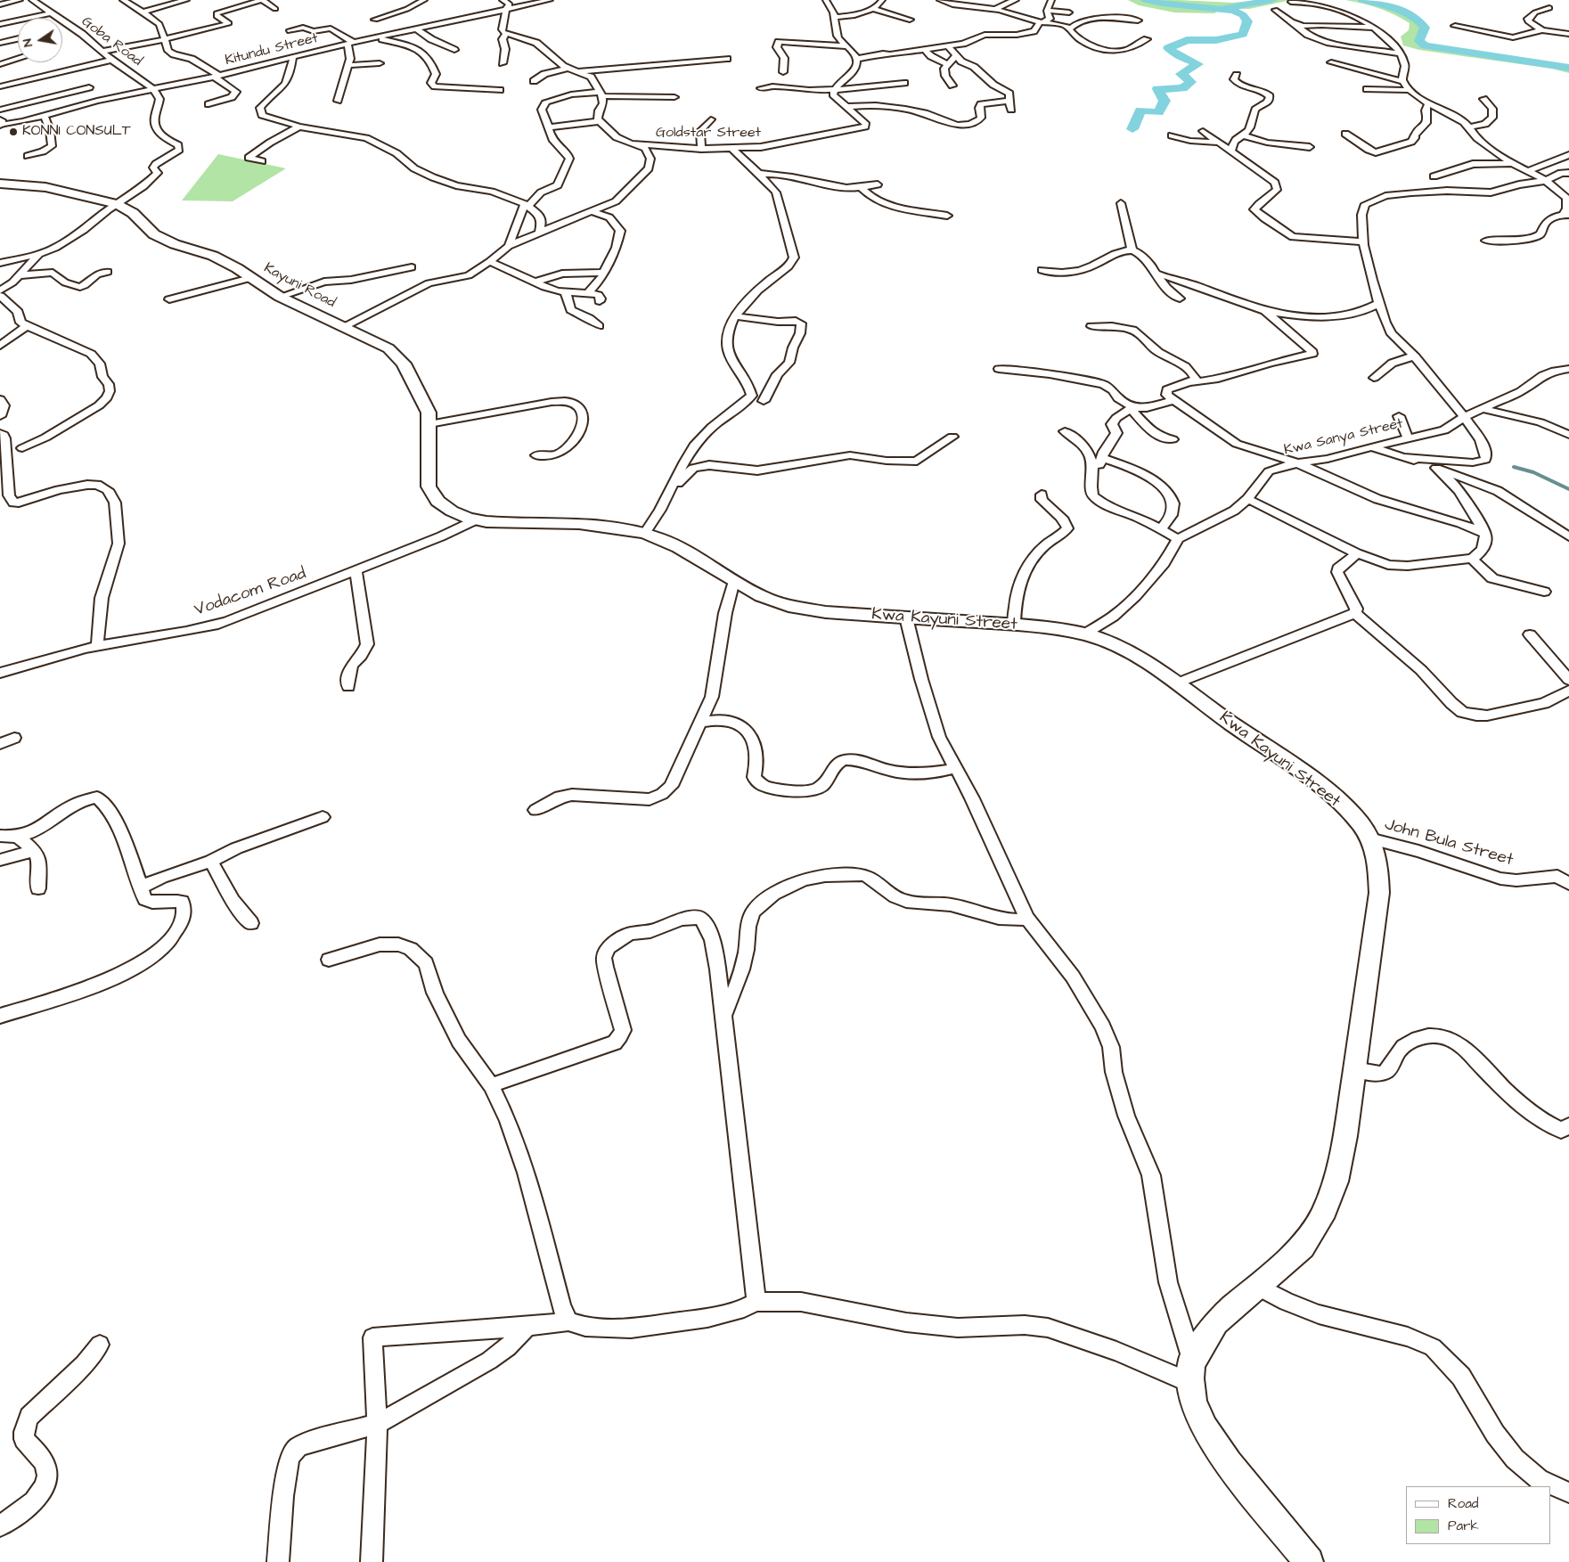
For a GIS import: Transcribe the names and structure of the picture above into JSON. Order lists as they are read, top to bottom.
{
  "streets": {
    "street": [
      "Goba Road",
      "Kitundu Street",
      "Goldstar Street",
      "Kayuni Road",
      "Kwa Sanya Street",
      "Vodacom Road",
      "Kwa Kayuni Street",
      "John Bula Street"
    ]
  },
  "crossings": [
    ["Goba Road", "Kitundu Street"],
    ["Kayuni Road", "Vodacom Road"],
    ["Kayuni Road", "Kwa Kayuni Street"],
    ["Vodacom Road", "Kwa Kayuni Street"],
    ["Kwa Kayuni Street", "John Bula Street"]
  ],
  "places": ["KONNI CONSULT"],
  "legend": ["Road", "Park"],
  "north": "left"
}
